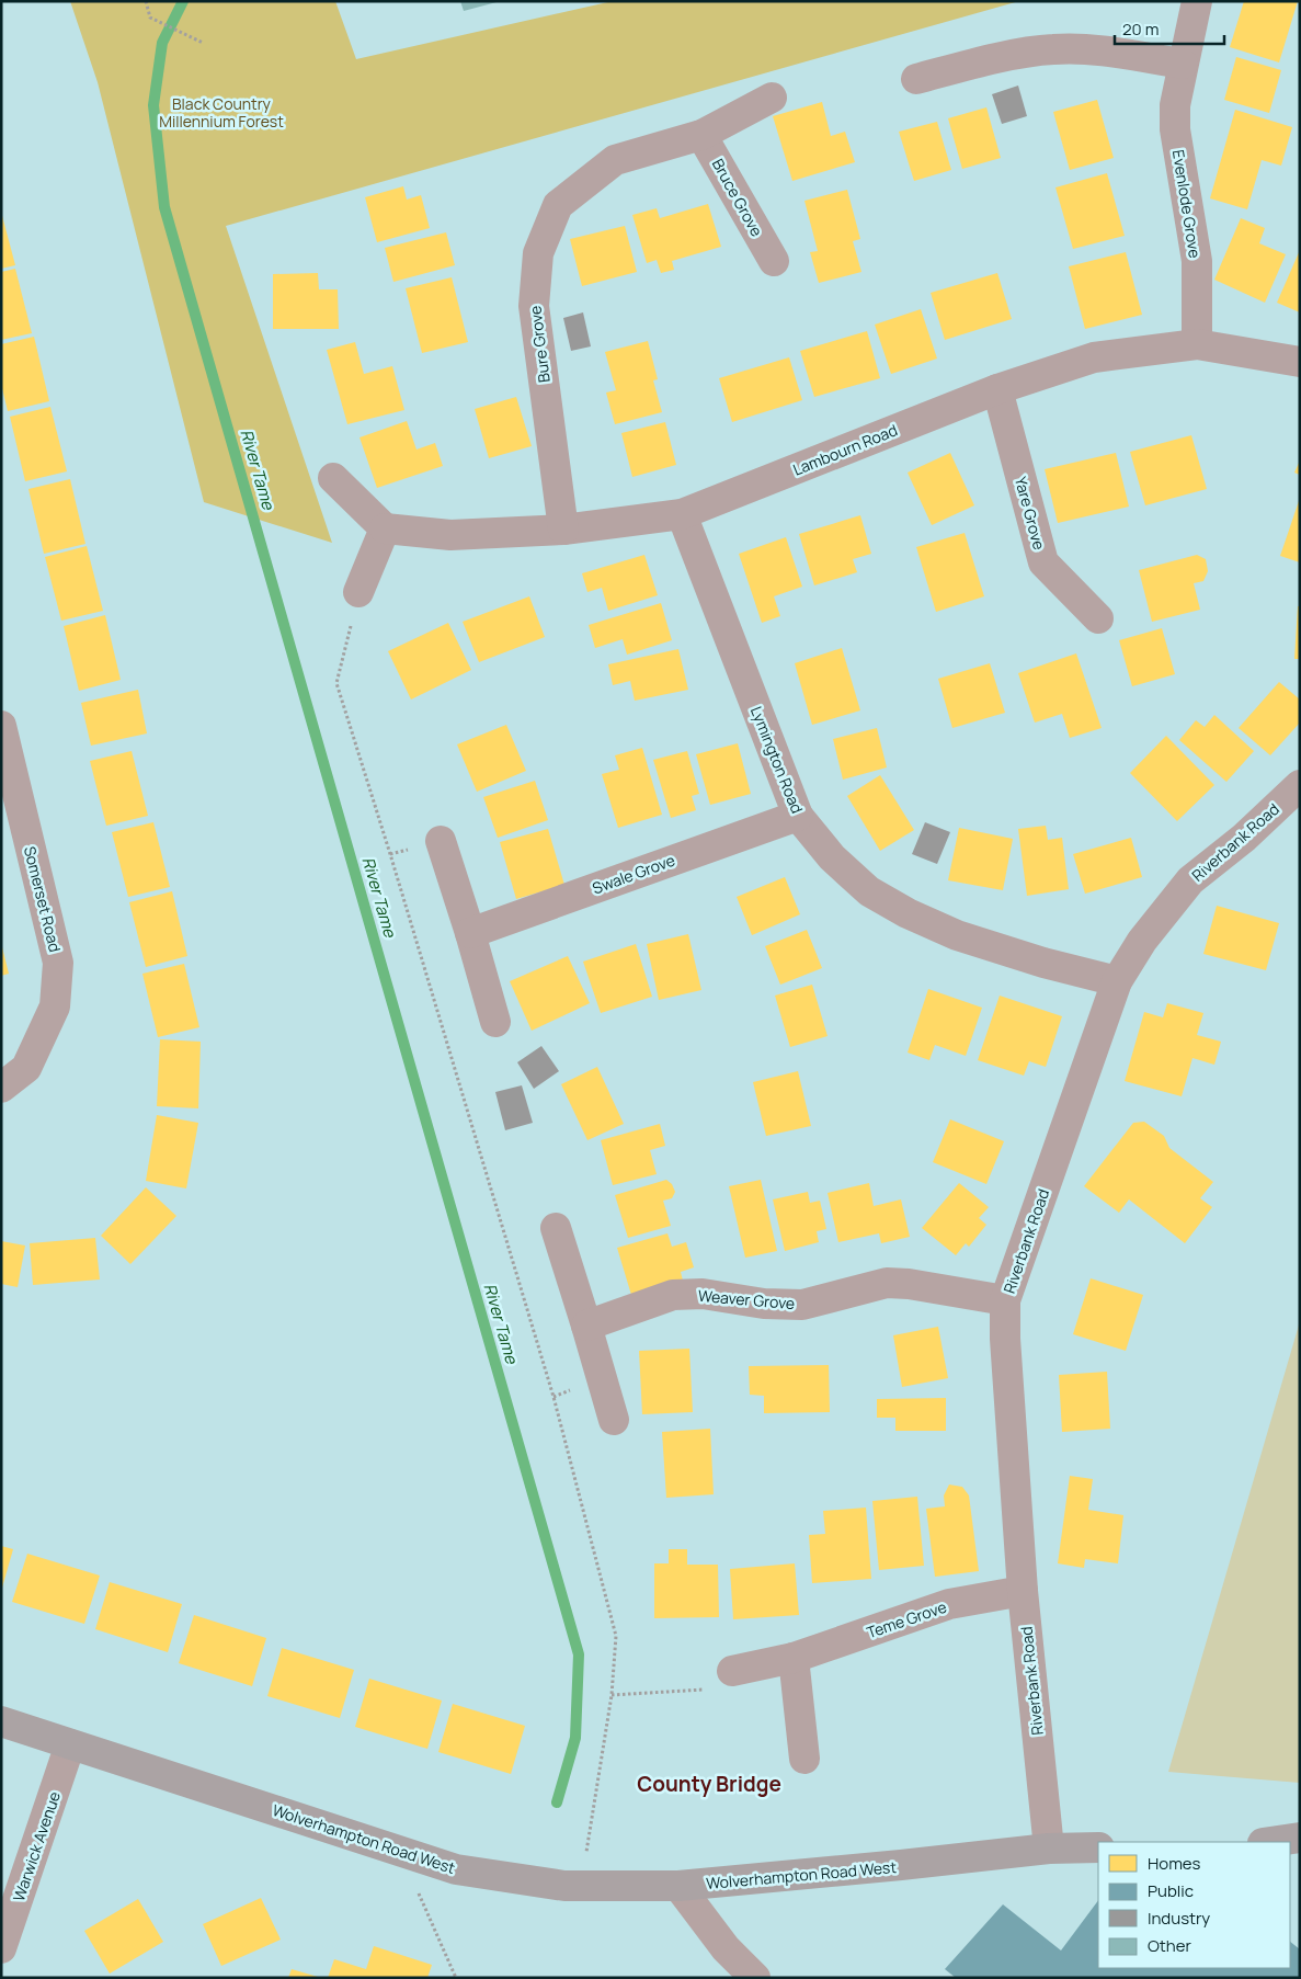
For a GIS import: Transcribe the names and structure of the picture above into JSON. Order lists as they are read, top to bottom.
{
  "streets": {
    "main road": ["Wolverhampton Road West"],
    "street": [
      "Bruce Grove",
      "Evenlode Grove",
      "Bure Grove",
      "Lambourn Road",
      "Yare Grove",
      "Lymington Road",
      "Riverbank Road",
      "Swale Grove",
      "Somerset Road",
      "Weaver Grove",
      "Teme Grove",
      "Warwick Avenue"
    ]
  },
  "crossings": [
    ["Bruce Grove", "Bure Grove"],
    ["Evenlode Grove", "Lambourn Road"],
    ["Bure Grove", "Lambourn Road"],
    ["Lambourn Road", "Yare Grove"],
    ["Lambourn Road", "Lymington Road"],
    ["Lymington Road", "Riverbank Road"],
    ["Lymington Road", "Swale Grove"],
    ["Riverbank Road", "Weaver Grove"],
    ["Riverbank Road", "Teme Grove"],
    ["Riverbank Road", "Wolverhampton Road West"],
    ["Wolverhampton Road West", "Warwick Avenue"]
  ],
  "districts": ["County Bridge"],
  "water": ["River Tame"],
  "parks": ["Black Country Millennium Forest"],
  "legend": [
    "Homes",
    "Public",
    "Industry",
    "Other"
  ],
  "scale_bar": "20 m"
}
